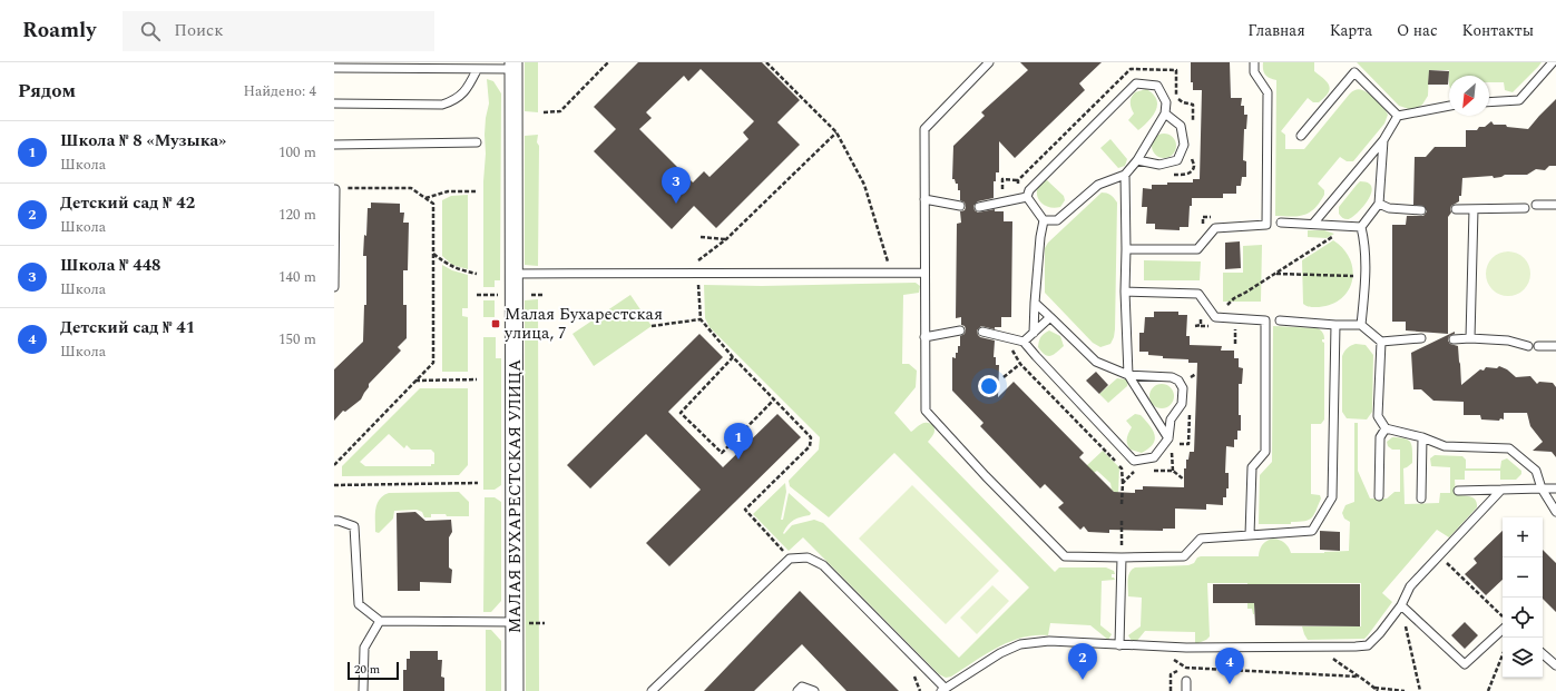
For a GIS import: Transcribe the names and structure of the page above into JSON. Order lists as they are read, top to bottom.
{
  "streets": {
    "street": ["МАЛАЯ БУХАРЕСТСКАЯ УЛИЦА"]
  },
  "places": {
    "transit": ["Малая Бухарестская улица, 7"]
  },
  "scale_bar": "20 m",
  "north": "bottom left",
  "page": {
    "header": "Roamly",
    "search": "Поиск",
    "nav": [
      "Главная",
      "Карта",
      "О нас",
      "Контакты"
    ],
    "heading": ["Рядом", "Найдено: 4"],
    "list": [
      {
        "mark": "1",
        "name": "Школа № 8 «Музыка»",
        "note": "Школа",
        "value": "100 m"
      },
      {
        "mark": "2",
        "name": "Детский сад № 42",
        "note": "Школа",
        "value": "120 m"
      },
      {
        "mark": "3",
        "name": "Школа № 448",
        "note": "Школа",
        "value": "140 m"
      },
      {
        "mark": "4",
        "name": "Детский сад № 41",
        "note": "Школа",
        "value": "150 m"
      }
    ],
    "pins": [
      "3",
      "1",
      "2",
      "4"
    ],
    "map_buttons": ["+", "−"],
    "scale": "20 m"
  }
}
